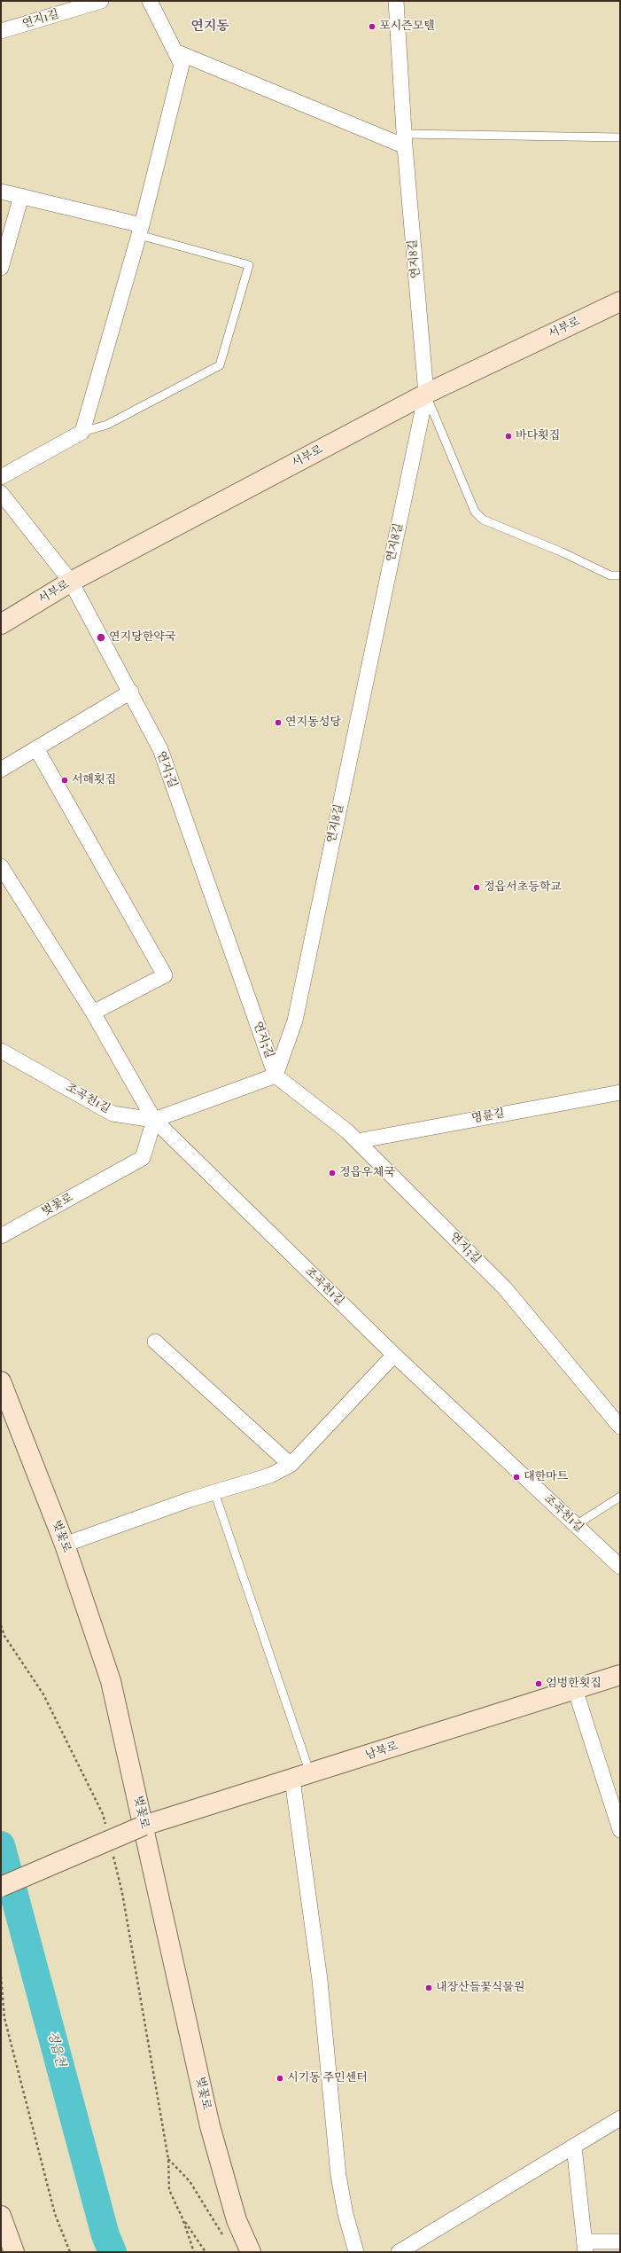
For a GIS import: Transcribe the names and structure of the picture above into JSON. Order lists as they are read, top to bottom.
{
  "streets": {
    "street": [
      "연지1길",
      "연지8길",
      "서부로",
      "연지3길",
      "조곡천1길",
      "명륜길",
      "벚꽃로",
      "남북로"
    ]
  },
  "crossings": [
    ["연지8길", "서부로"],
    ["연지8길", "연지3길"],
    ["서부로", "연지3길"],
    ["연지3길", "명륜길"],
    ["조곡천1길", "벚꽃로"],
    ["벚꽃로", "남북로"]
  ],
  "districts": ["연지동"],
  "water": ["정읍천"],
  "places": [
    "포시즌모텔",
    "바다횟집",
    "연지당한약국",
    "연지동성당",
    "서해횟집",
    "정읍서초등학교",
    "정읍우체국",
    "대한마트",
    "엄벙한횟집",
    "내장산들꽃식물원",
    "시기동 주민센터"
  ]
}
